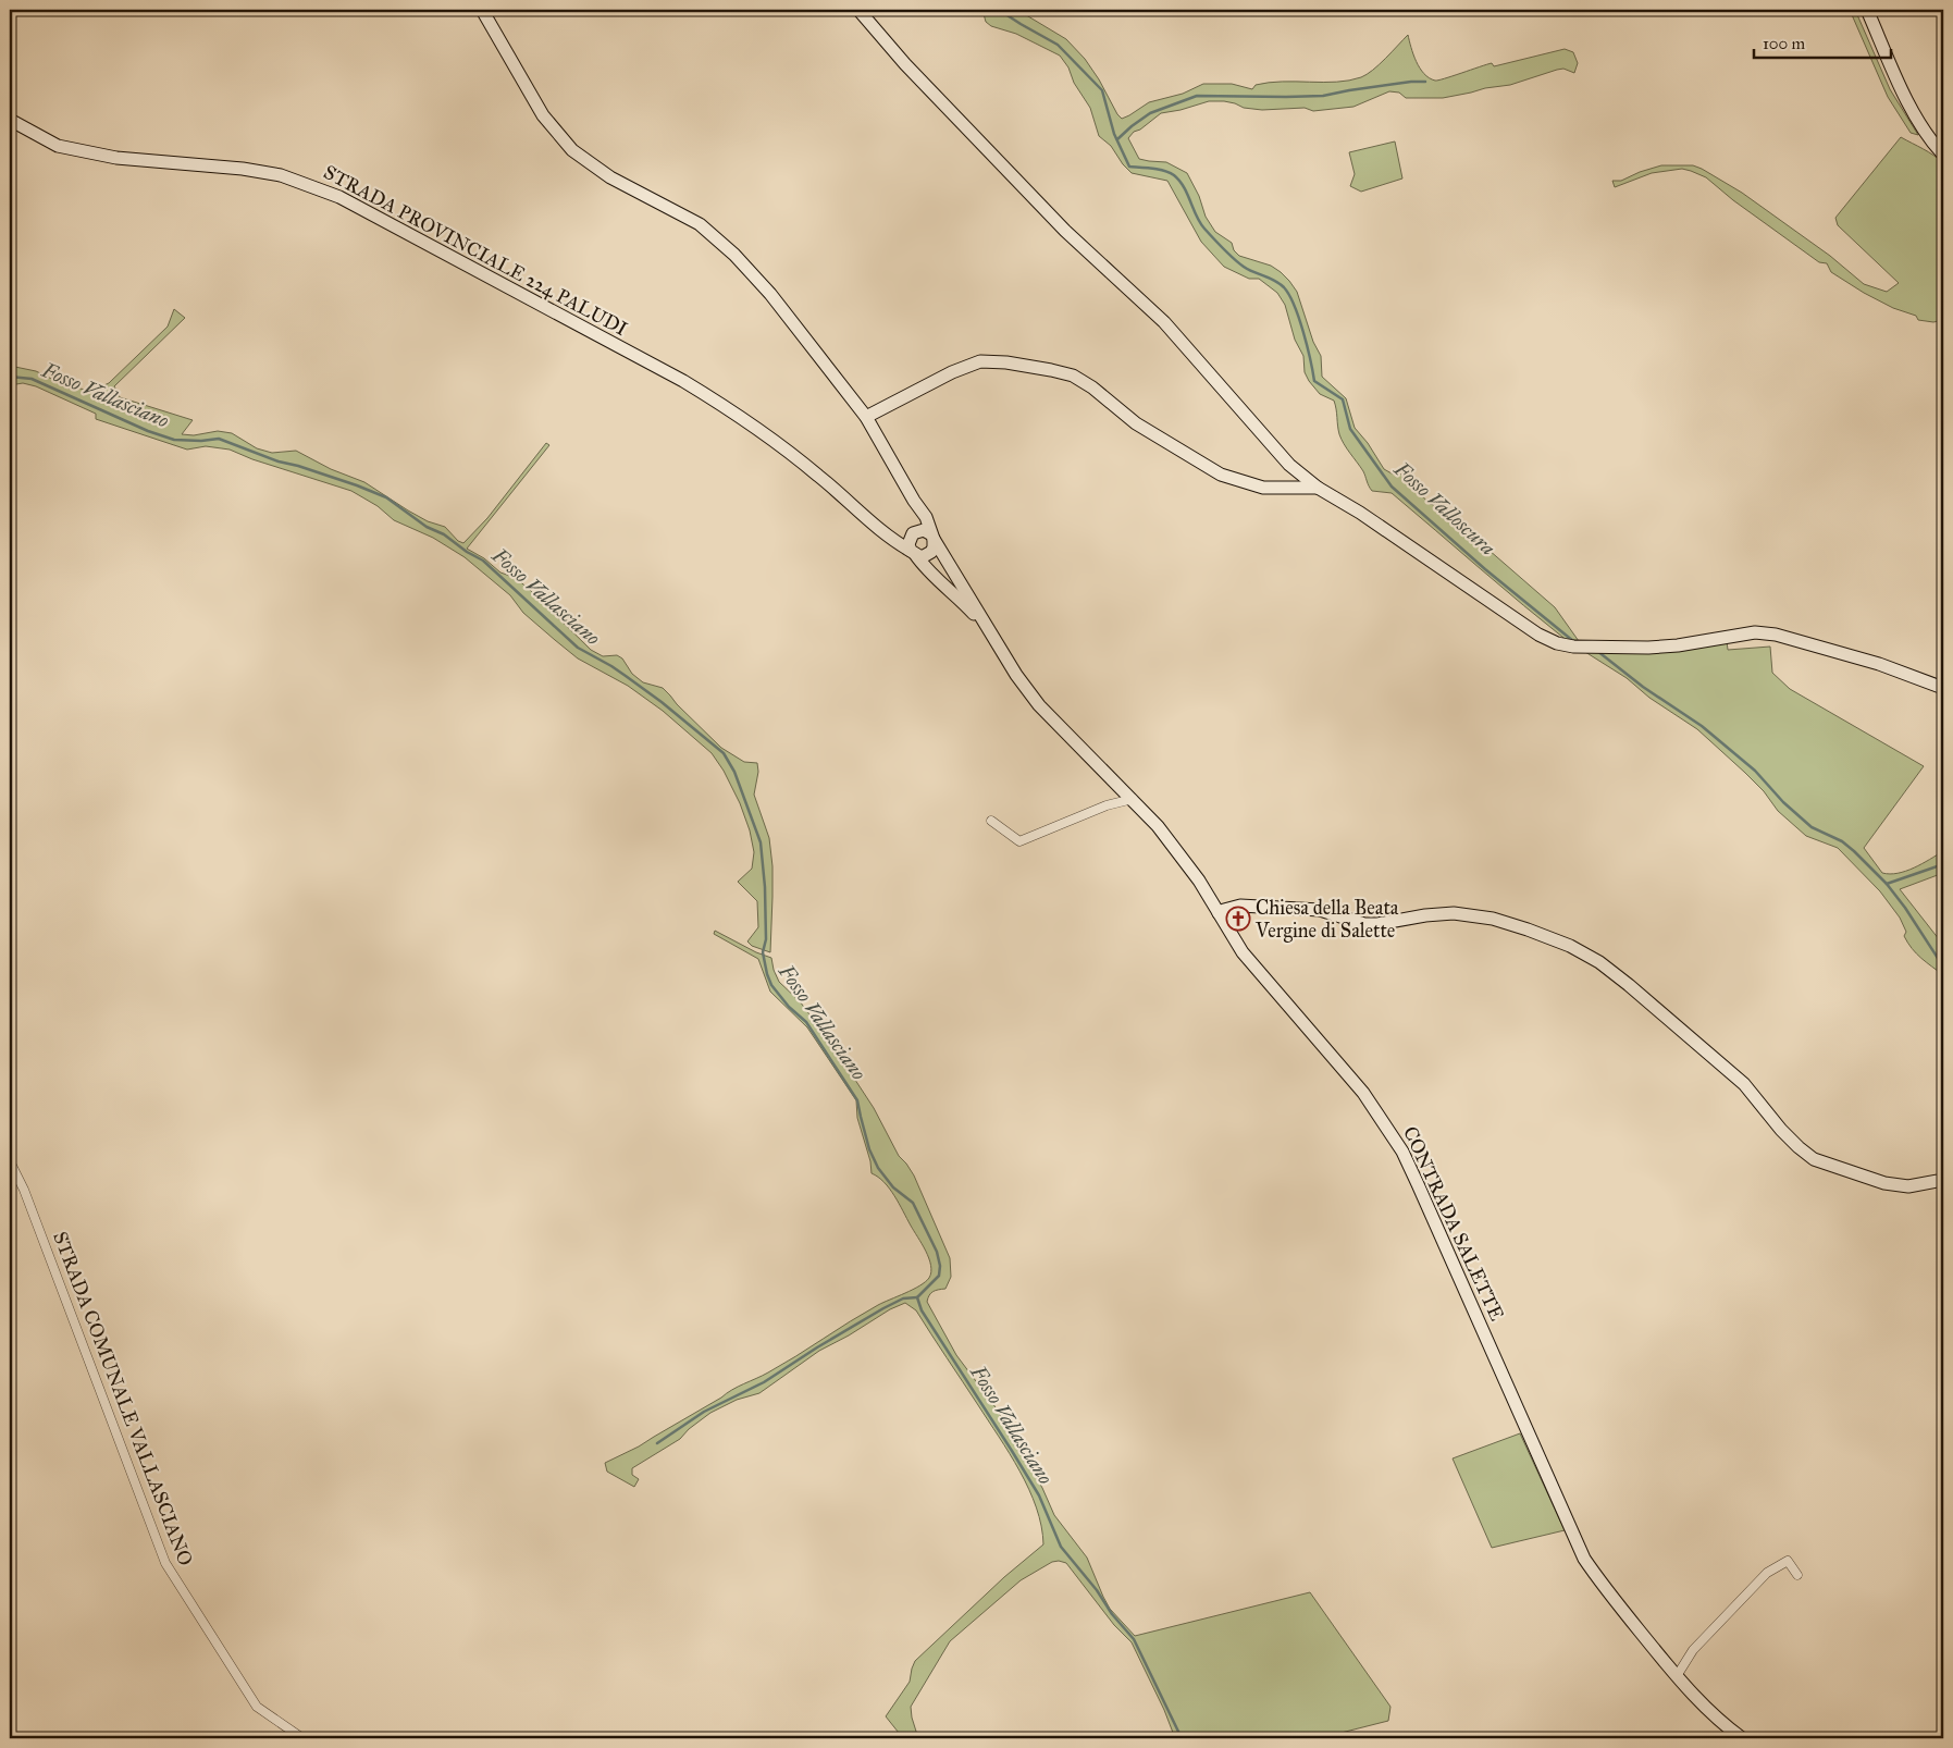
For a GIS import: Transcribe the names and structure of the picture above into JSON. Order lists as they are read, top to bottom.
{
  "streets": {
    "street": ["STRADA PROVINCIALE 224 PALUDI", "CONTRADA SALETTE", "STRADA COMUNALE VALLASCIANO"]
  },
  "crossings": [
    ["STRADA PROVINCIALE 224 PALUDI", "CONTRADA SALETTE"]
  ],
  "water": ["Fosso Vallasciano", "Fosso Valloscura"],
  "places": {
    "church": ["Chiesa della Beata Vergine di Salette"]
  },
  "scale_bar": "100 m"
}
